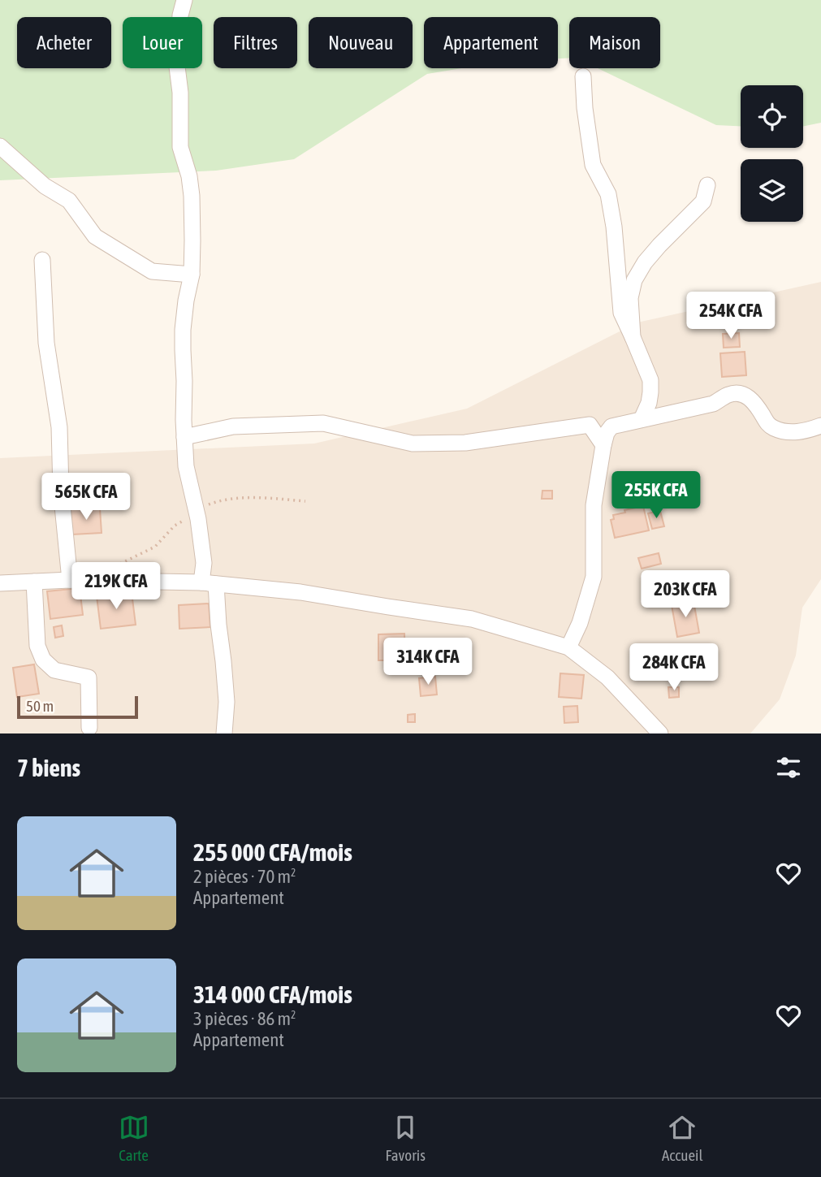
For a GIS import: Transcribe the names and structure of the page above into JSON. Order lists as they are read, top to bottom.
{
  "scale_bar": "50 m",
  "page": {
    "chip": [
      "Acheter",
      "Louer",
      "Filtres",
      "Nouveau",
      "Appartement",
      "Maison"
    ],
    "price": [
      "254K CFA",
      "255K CFA",
      "565K CFA",
      "219K CFA",
      "203K CFA",
      "314K CFA",
      "284K CFA"
    ],
    "scale": "50 m",
    "heading": "7 biens",
    "list": [
      {
        "name": "255 000 CFA/mois",
        "note": "2 pièces · 70 m² · Appartement"
      },
      {
        "name": "314 000 CFA/mois",
        "note": "3 pièces · 86 m² · Appartement"
      }
    ],
    "tabs": ["Carte", "Favoris", "Accueil"]
  }
}
